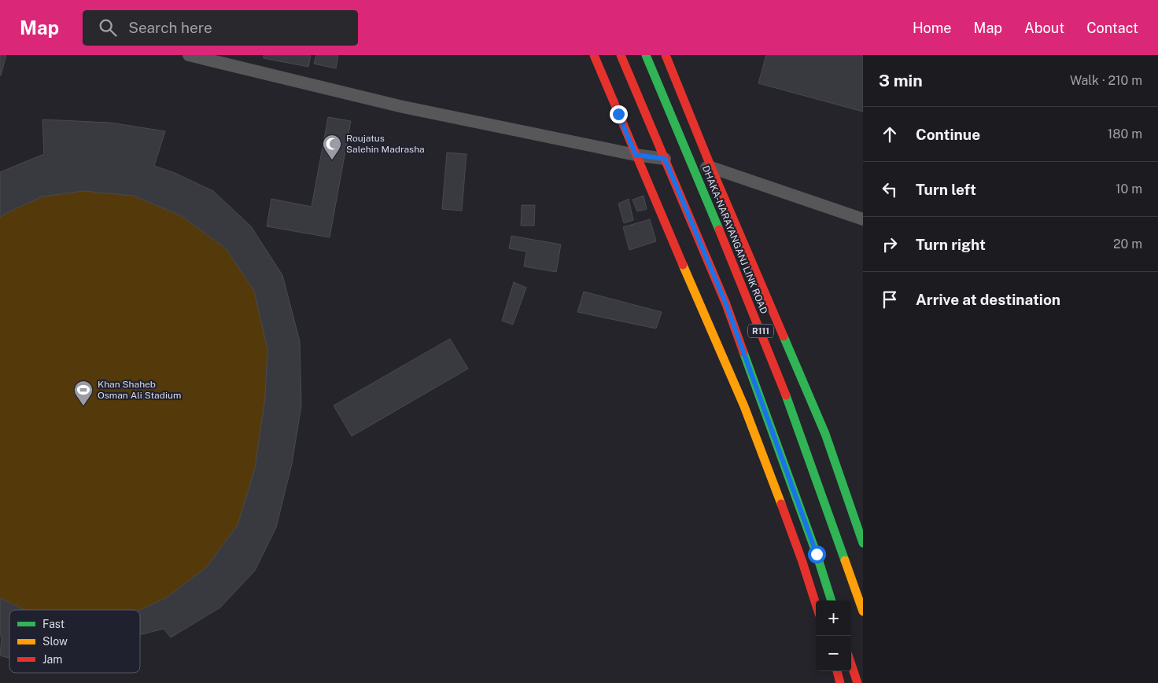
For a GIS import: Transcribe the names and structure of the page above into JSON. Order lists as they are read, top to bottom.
{
  "streets": {
    "main road": ["DHAKA-NARAYANGANJ LINK ROAD", "R111"]
  },
  "places": {
    "mosque": ["Roujatus Salehin Madrasha"],
    "sports": ["Khan Shaheb Osman Ali Stadium"]
  },
  "legend": ["Fast", "Slow", "Jam"],
  "page": {
    "header": "Map",
    "search": "Search here",
    "nav": [
      "Home",
      "Map",
      "About",
      "Contact"
    ],
    "heading": ["3 min", "Walk · 210 m"],
    "list": [
      ["Continue", "180 m"],
      ["Turn left", "10 m"],
      ["Turn right", "20 m"],
      "Arrive at destination"
    ],
    "map_buttons": ["+", "−"]
  }
}
